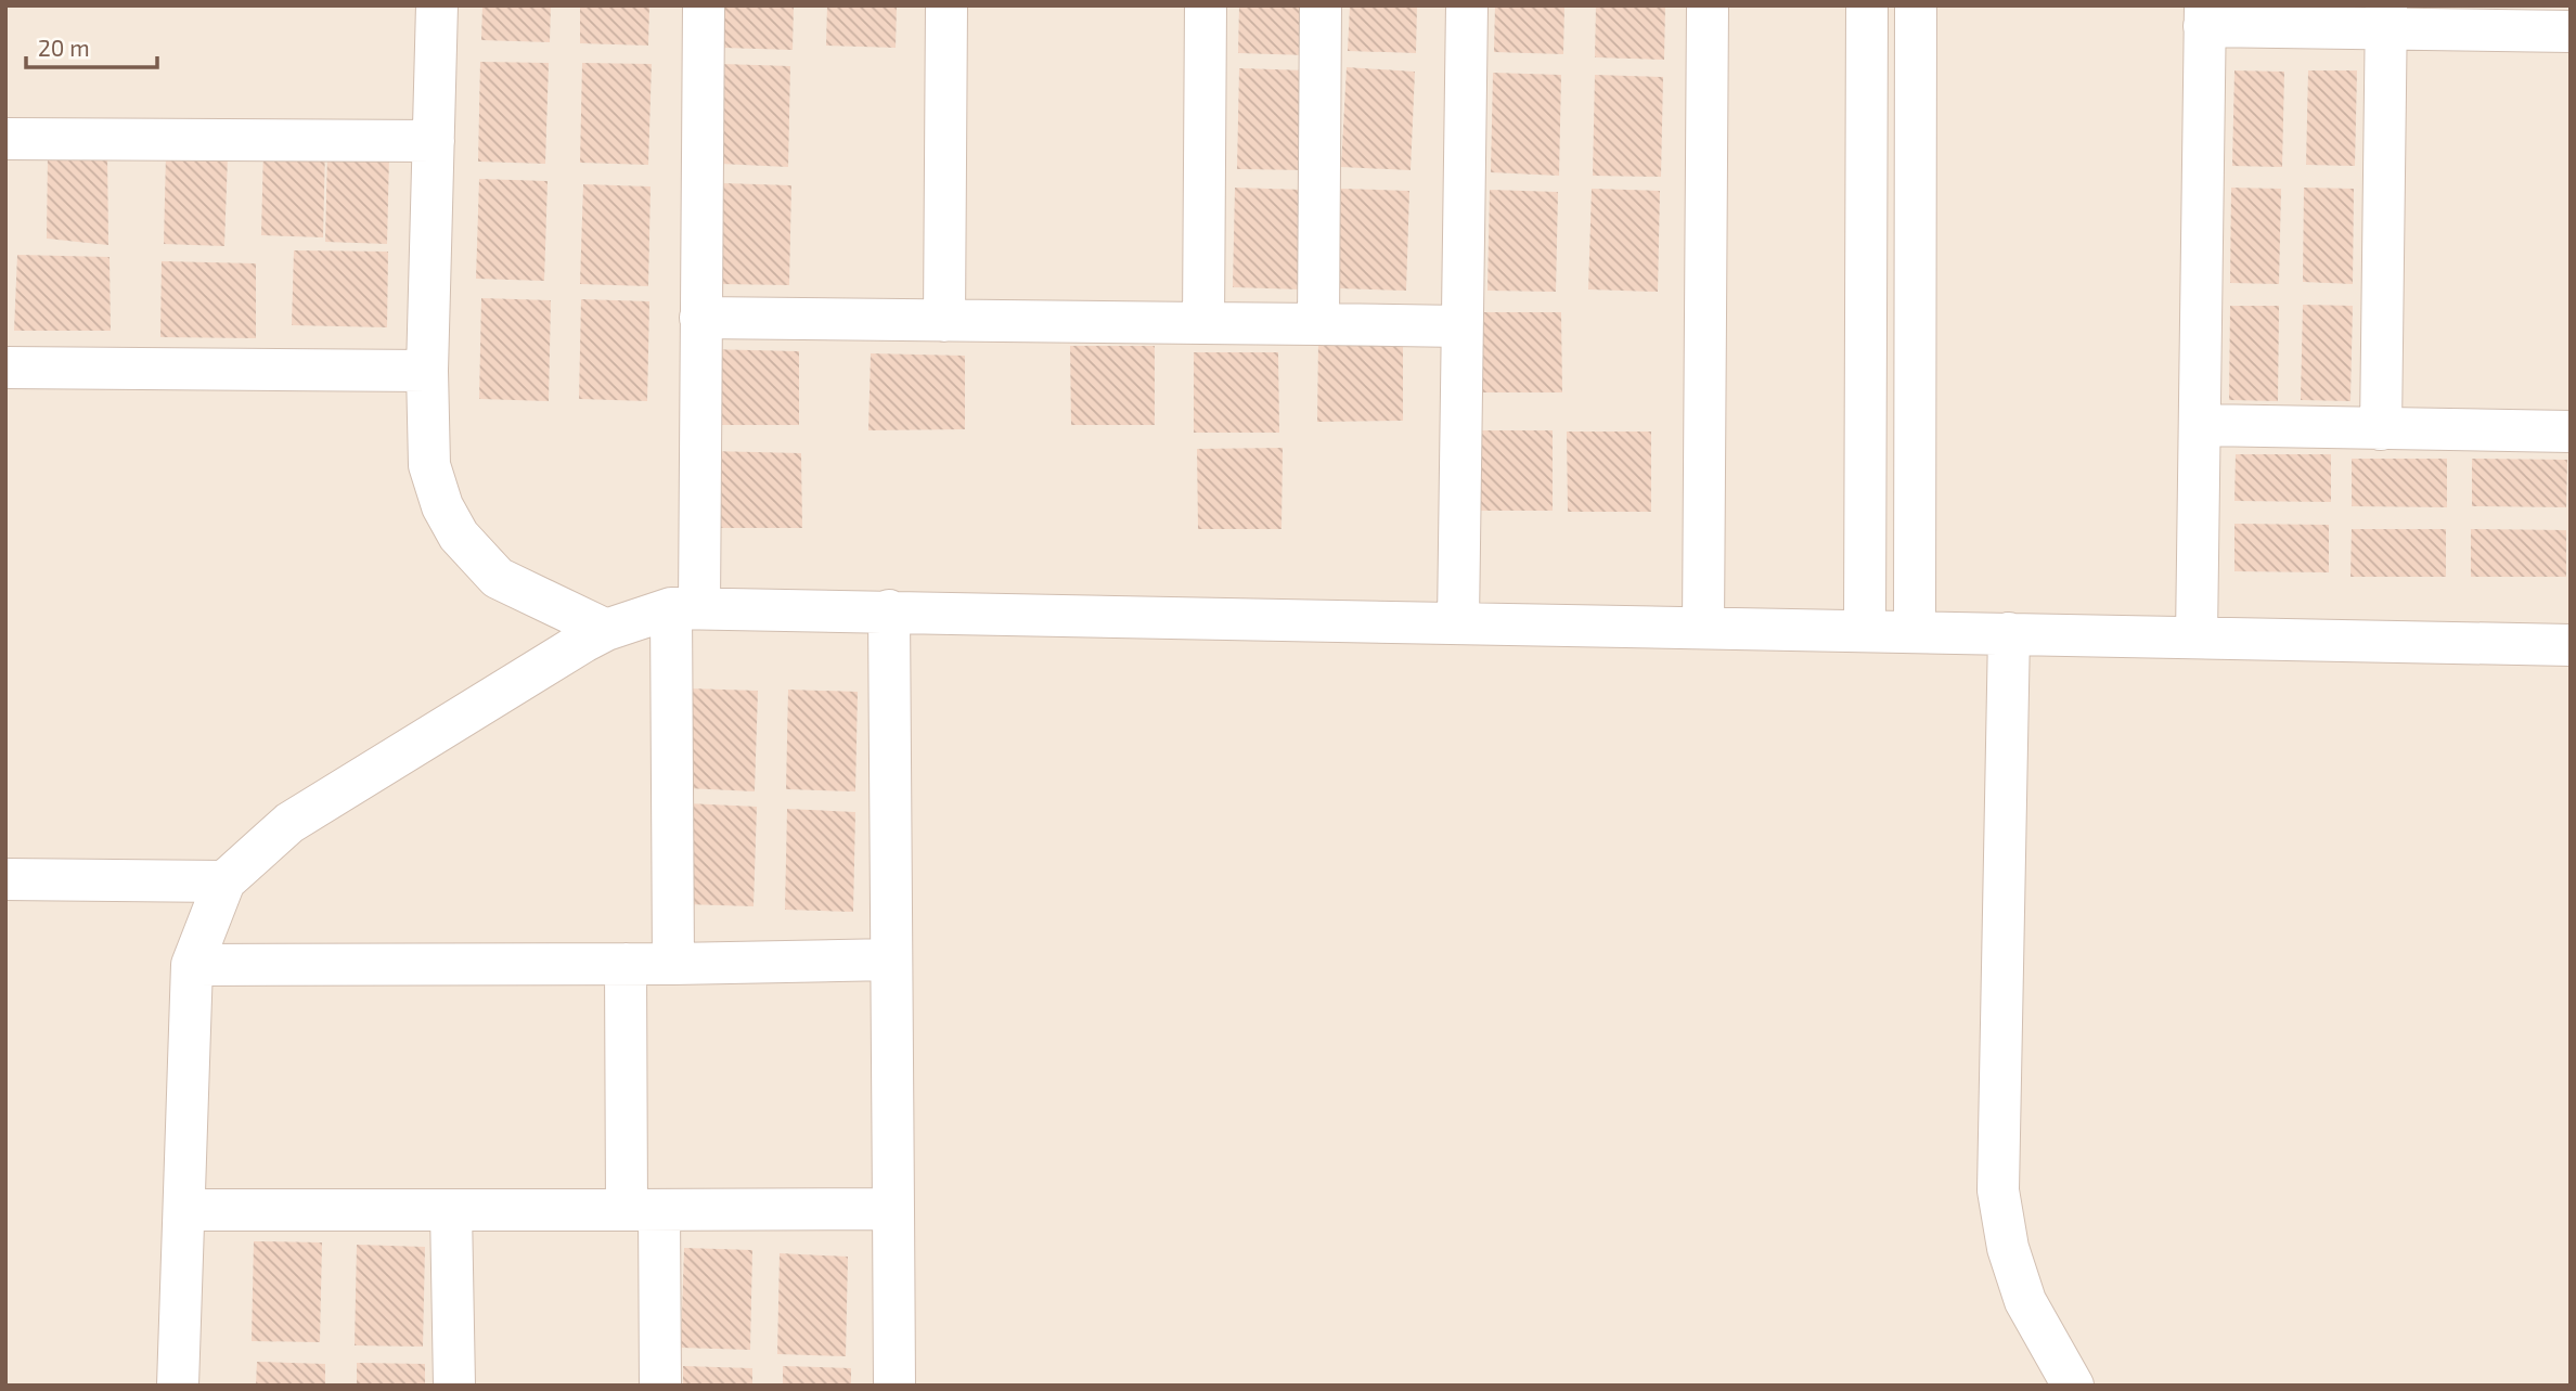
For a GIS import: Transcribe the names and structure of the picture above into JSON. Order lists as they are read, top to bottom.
{
  "scale_bar": "20 m"
}
